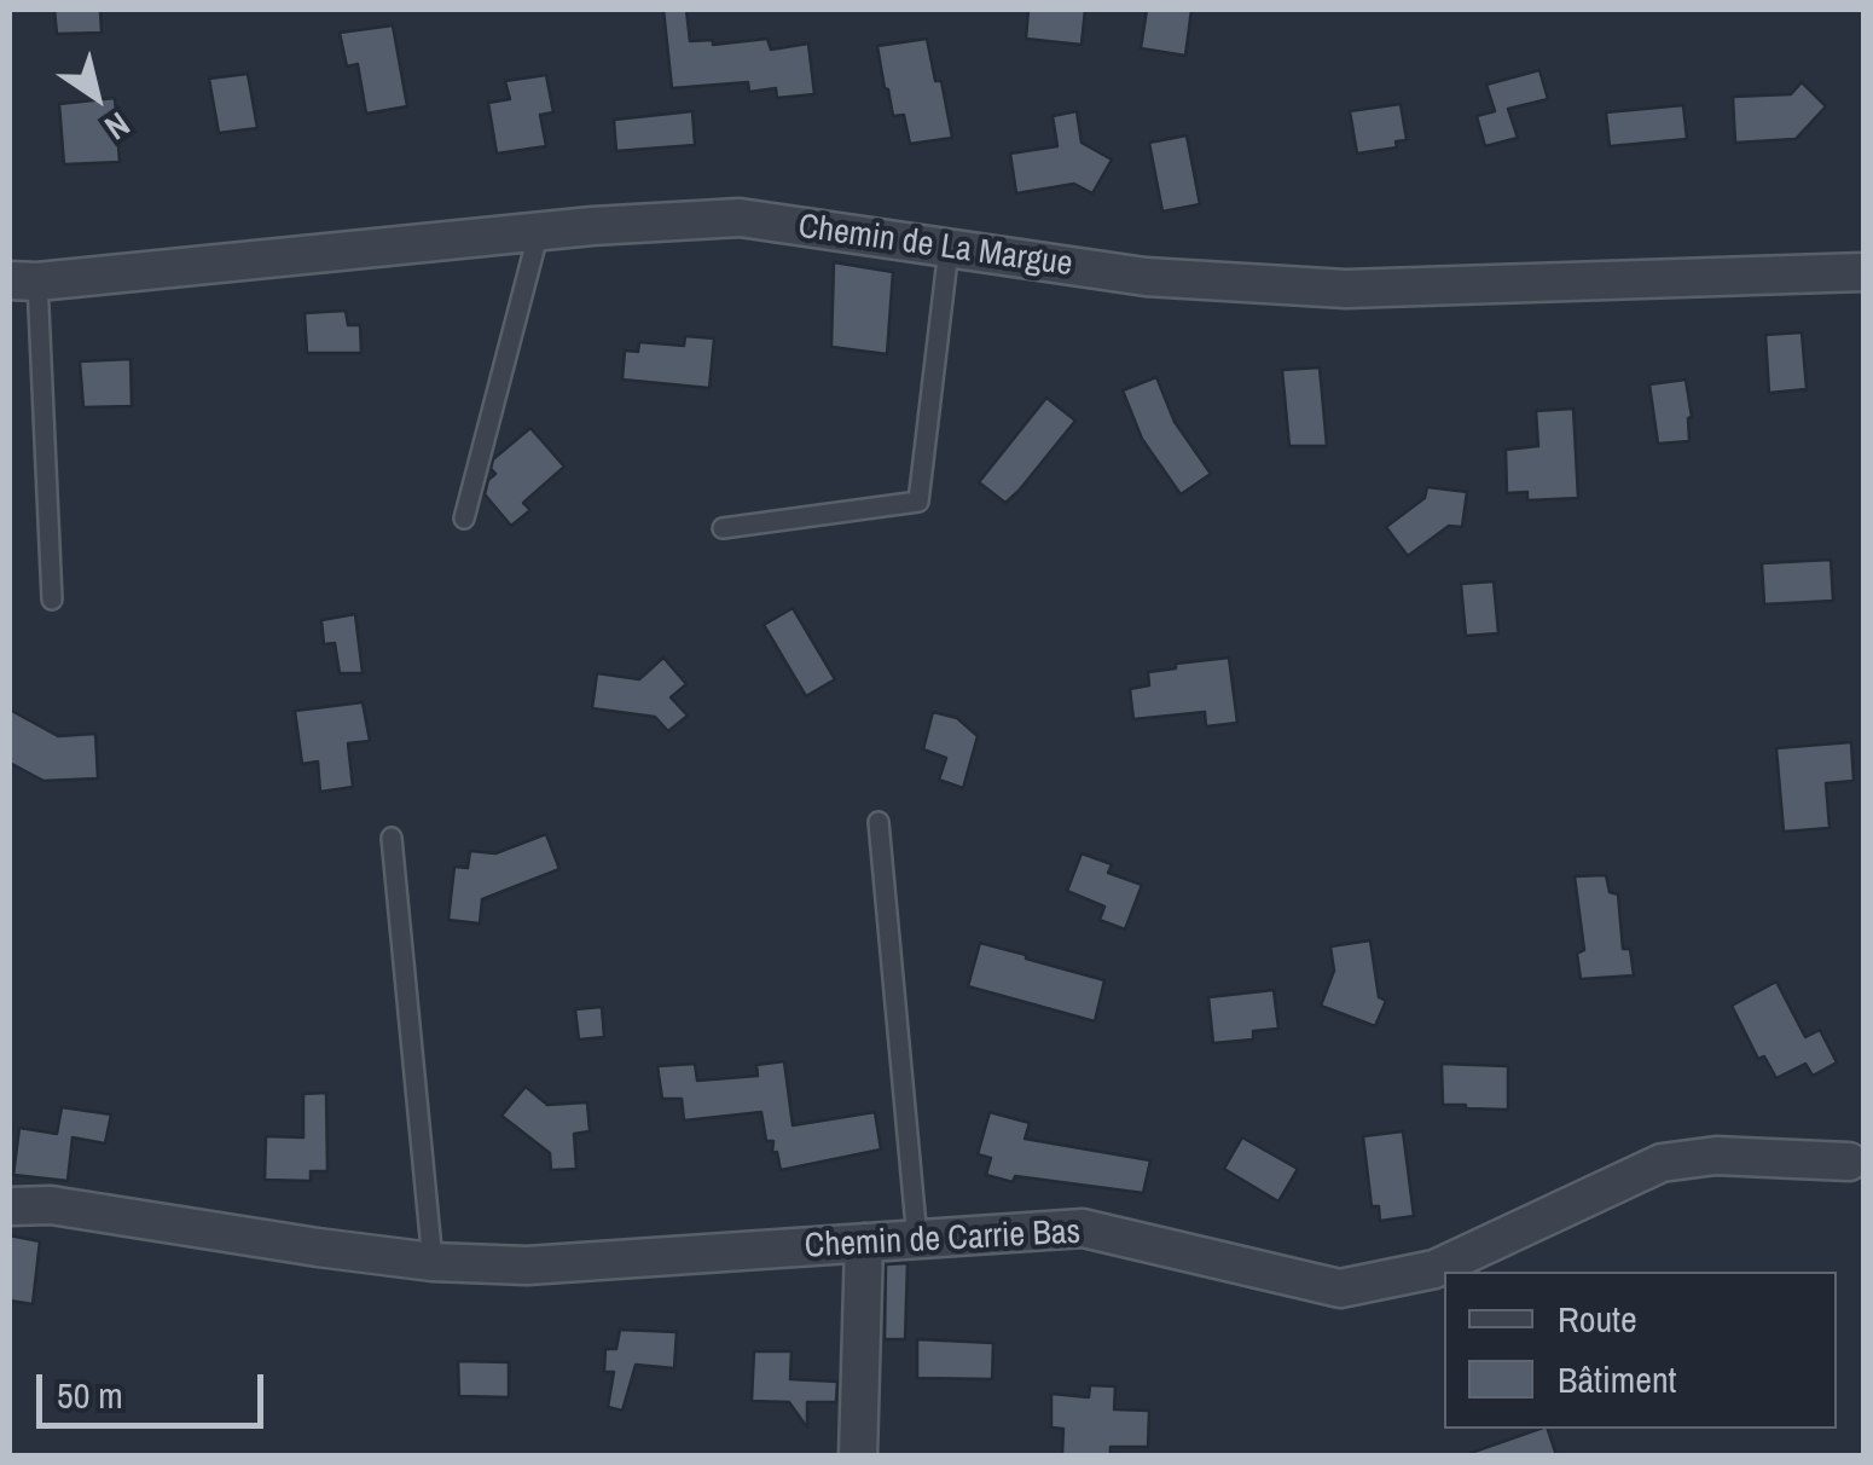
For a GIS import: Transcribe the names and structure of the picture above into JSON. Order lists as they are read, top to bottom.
{
  "streets": {
    "street": ["Chemin de La Margue", "Chemin de Carrie Bas"]
  },
  "legend": ["Route", "Bâtiment"],
  "scale_bar": "50 m",
  "north": "bottom right"
}
